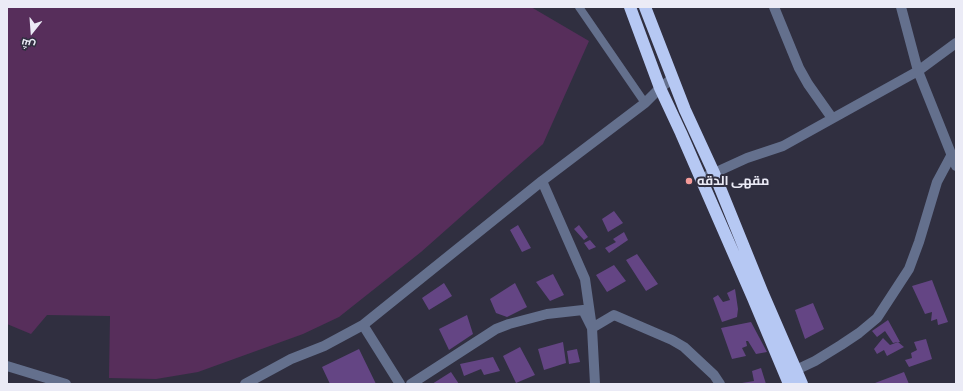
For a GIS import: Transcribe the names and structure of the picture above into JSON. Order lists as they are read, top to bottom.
{
  "places": ["مقهى الدقه"],
  "north": "bottom"
}
